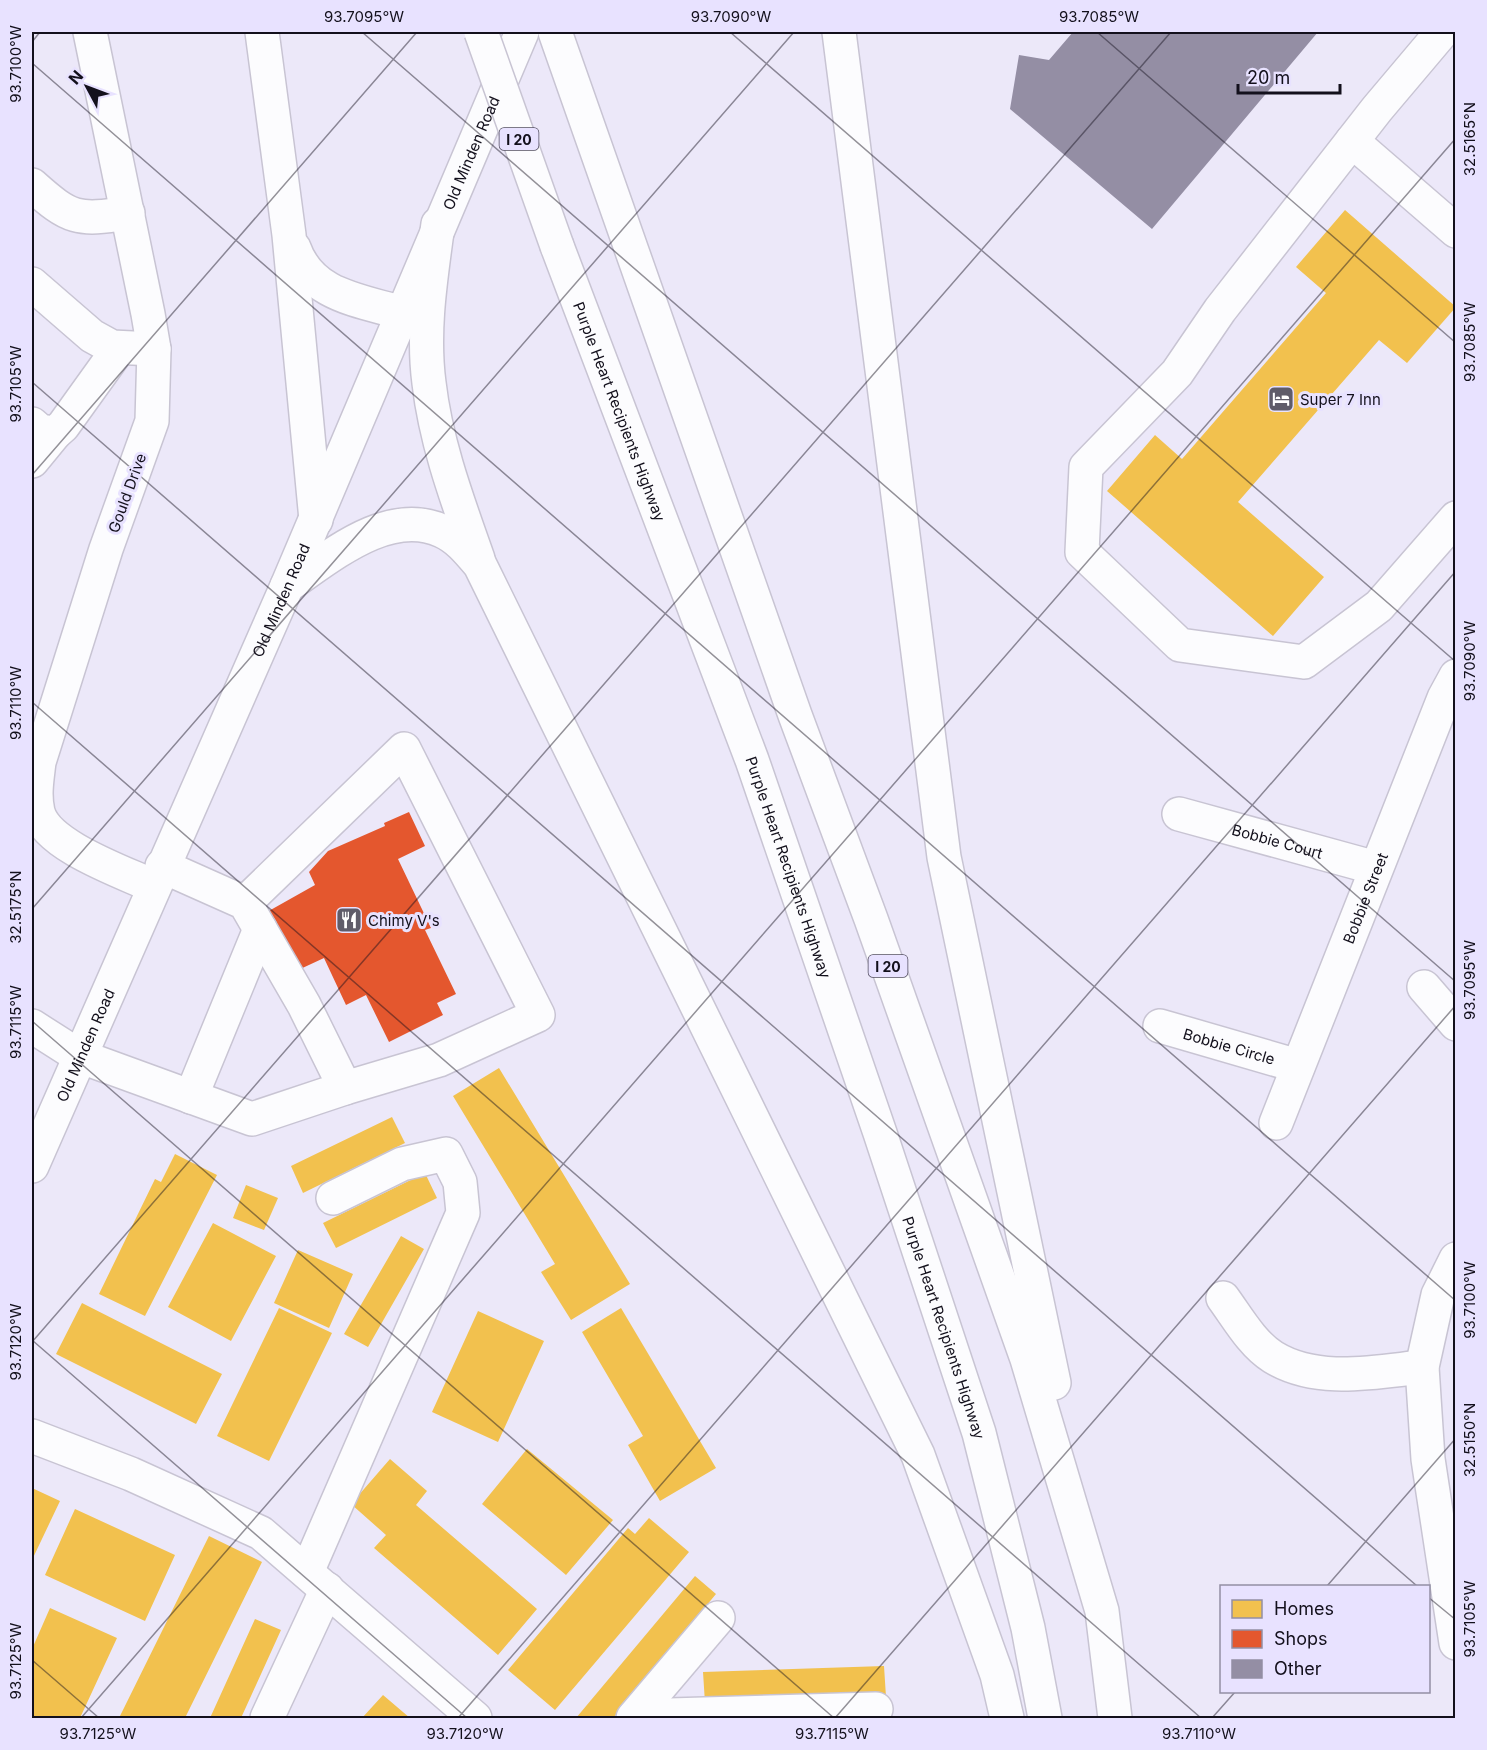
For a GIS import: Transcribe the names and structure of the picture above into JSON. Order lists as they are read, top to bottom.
{
  "streets": {
    "main road": [
      "I 20",
      "Old Minden Road",
      "Purple Heart Recipients Highway",
      "Gould Drive",
      "Bobbie Court",
      "Bobbie Street",
      "Bobbie Circle"
    ]
  },
  "crossings": [
    ["Old Minden Road", "Gould Drive"],
    ["Bobbie Court", "Bobbie Street"],
    ["Bobbie Street", "Bobbie Circle"]
  ],
  "places": {
    "hotel": ["Super 7 Inn"],
    "restaurant": ["Chimy V's"]
  },
  "legend": ["Homes", "Shops", "Other"],
  "scale_bar": "20 m",
  "north": "top left",
  "coordinates": [
    "93.7095°W",
    "93.7090°W",
    "93.7085°W",
    "93.7100°W",
    "32.5165°N",
    "93.7105°W",
    "93.7110°W",
    "32.5175°N",
    "93.7115°W",
    "93.7120°W",
    "32.5150°N",
    "93.7125°W"
  ]
}
